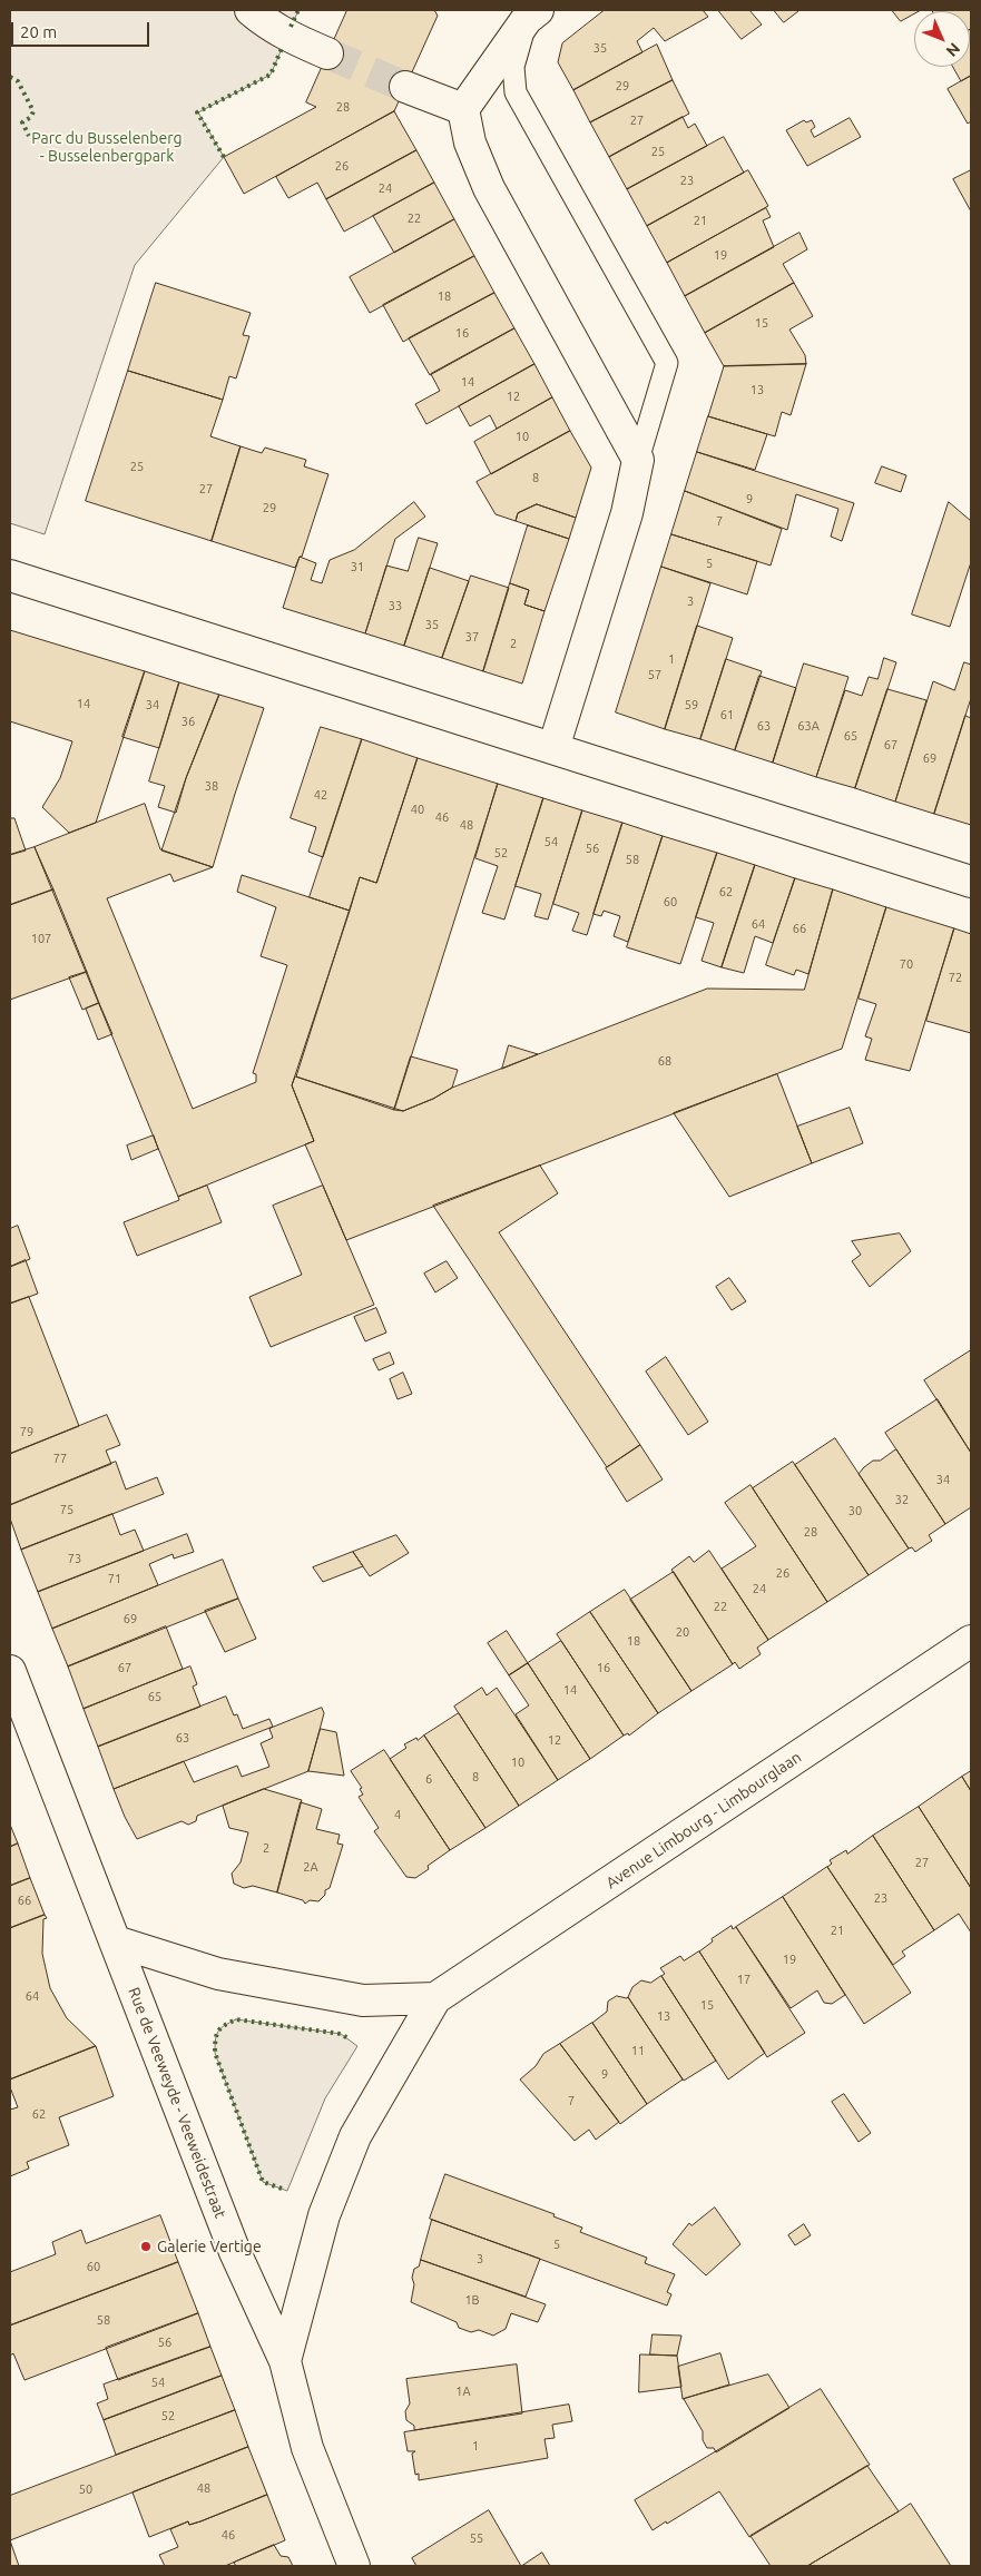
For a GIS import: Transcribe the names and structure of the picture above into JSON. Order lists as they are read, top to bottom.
{
  "streets": {
    "street": ["Avenue Limbourg - Limbourglaan", "Rue de Veeweyde - Veeweidestraat"]
  },
  "crossings": [
    ["Avenue Limbourg - Limbourglaan", "Rue de Veeweyde - Veeweidestraat"]
  ],
  "parks": ["Parc du Busselenberg - Busselenbergpark"],
  "places": ["Galerie Vertige"],
  "house_numbers": [
    "35",
    "29",
    "28",
    "27",
    "25",
    "26",
    "23",
    "24",
    "22",
    "21",
    "19",
    "18",
    "15",
    "16",
    "14",
    "13",
    "12",
    "10",
    "25",
    "8",
    "27",
    "9",
    "29",
    "7",
    "5",
    "31",
    "3",
    "33",
    "35",
    "37",
    "2",
    "1",
    "57",
    "14",
    "34",
    "59",
    "61",
    "36",
    "63",
    "63A",
    "65",
    "67",
    "69",
    "38",
    "42",
    "40",
    "46",
    "48",
    "54",
    "56",
    "52",
    "58",
    "62",
    "60",
    "64",
    "66",
    "107",
    "70",
    "72",
    "68",
    "79",
    "77",
    "34",
    "32",
    "75",
    "30",
    "28",
    "73",
    "26",
    "71",
    "24",
    "22",
    "69",
    "20",
    "18",
    "67",
    "16",
    "14",
    "65",
    "63",
    "12",
    "10",
    "8",
    "6",
    "4",
    "2",
    "27",
    "2A",
    "23",
    "66",
    "21",
    "19",
    "17",
    "64",
    "15",
    "13",
    "11",
    "9",
    "7",
    "62",
    "5",
    "3",
    "60",
    "1B",
    "58",
    "56",
    "54",
    "1A",
    "52",
    "1",
    "48",
    "50",
    "46",
    "55"
  ],
  "scale_bar": "20 m",
  "north": "bottom right"
}
